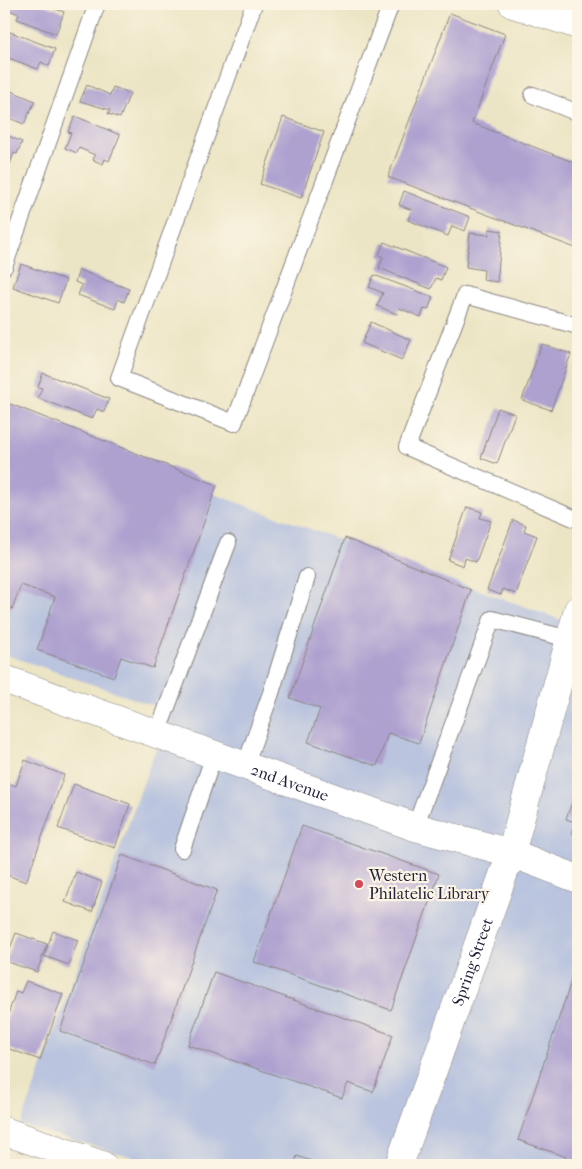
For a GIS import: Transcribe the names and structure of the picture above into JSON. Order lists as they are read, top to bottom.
{
  "streets": {
    "street": ["2nd Avenue", "Spring Street"]
  },
  "crossings": [
    ["2nd Avenue", "Spring Street"]
  ],
  "places": ["Western Philatelic Library"]
}
